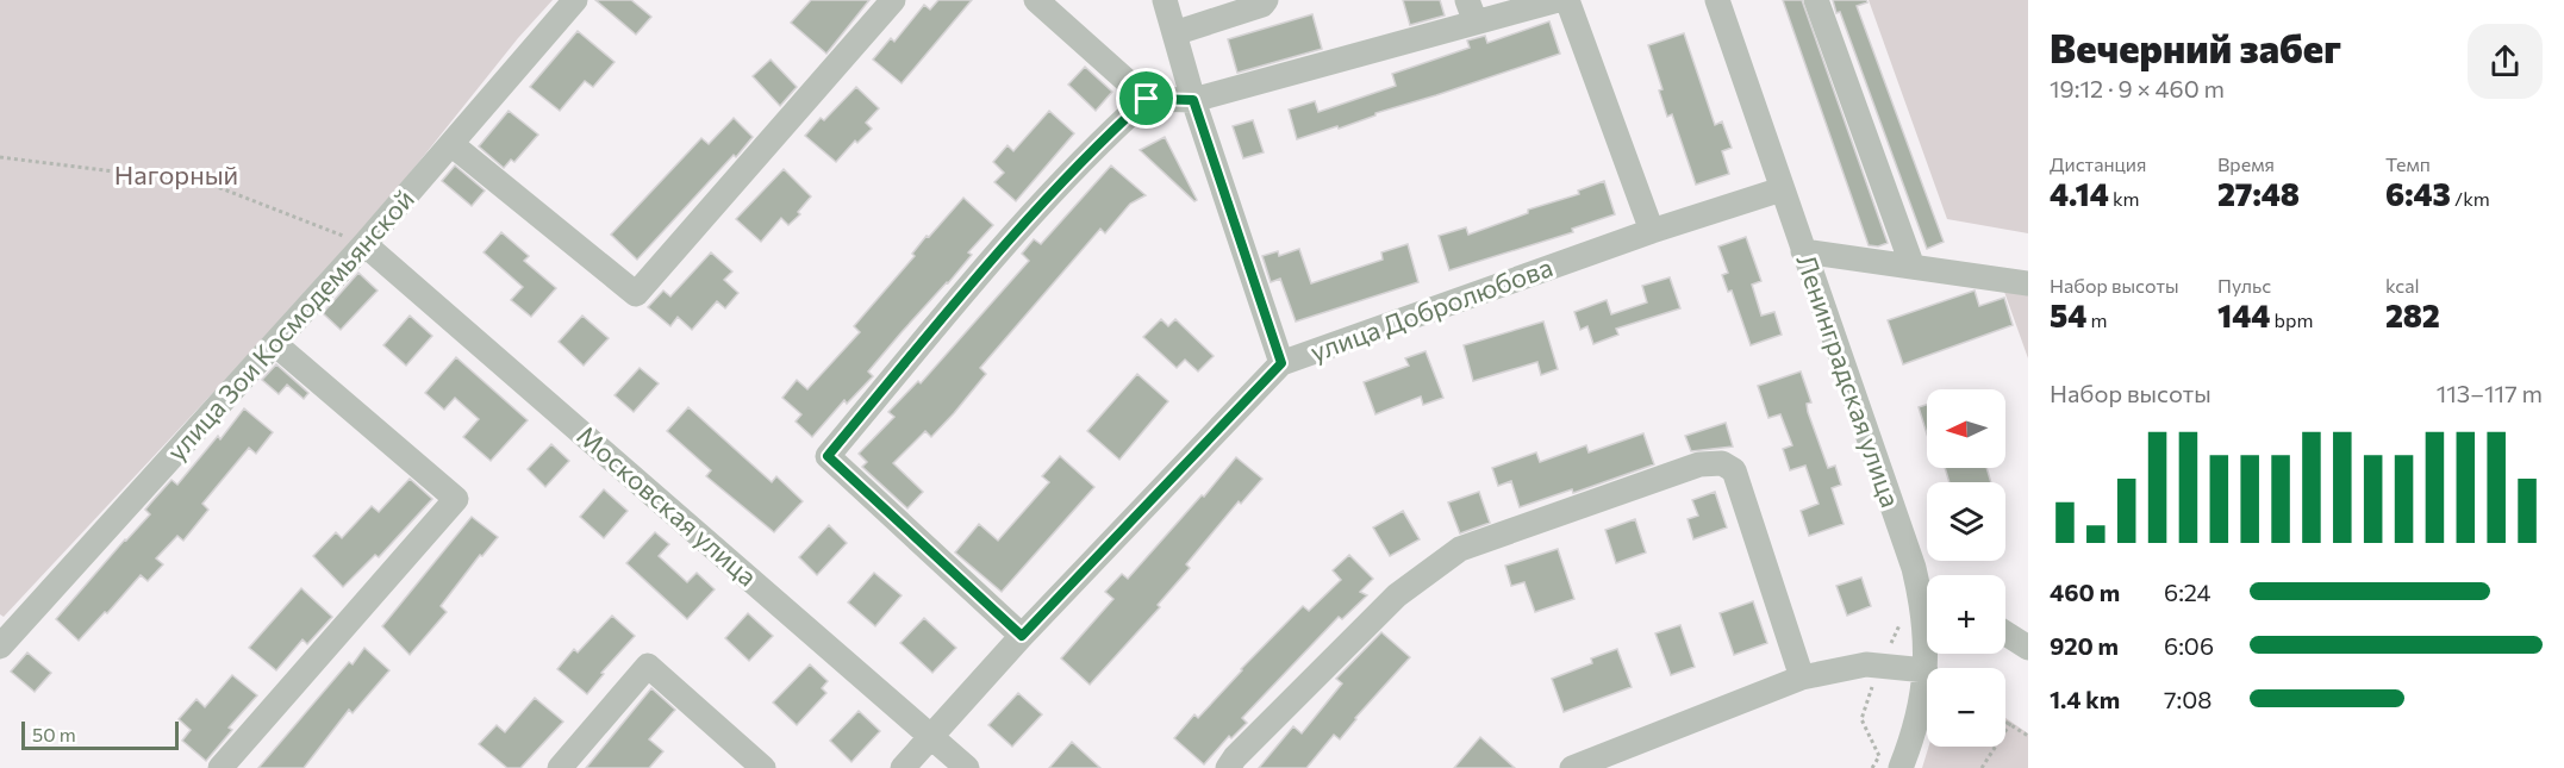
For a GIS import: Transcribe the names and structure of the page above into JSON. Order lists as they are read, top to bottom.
{
  "streets": {
    "street": [
      "улица Добролюбова",
      "улица Зои Космодемьянской",
      "Ленинградская улица",
      "Московская улица"
    ]
  },
  "crossings": [
    ["улица Добролюбова", "Ленинградская улица"],
    ["улица Добролюбова", "Московская улица"],
    ["улица Зои Космодемьянской", "Московская улица"]
  ],
  "parks": ["Нагорный"],
  "scale_bar": "50 m",
  "north": "left",
  "page": {
    "heading": ["Вечерний забег", "19:12 · 9 × 460 m"],
    "stats": [
      ["Дистанция", "4.14 km"],
      ["Время", "27:48"],
      ["Темп", "6:43 /km"],
      ["Набор высоты", "54 m"],
      ["Пульс", "144 bpm"],
      ["kcal", "282"]
    ],
    "chart": ["Набор высоты", "113–117 m"],
    "map_buttons": ["+", "−"],
    "list": [
      {
        "name": "460 m",
        "note": "6:24"
      },
      {
        "name": "920 m",
        "note": "6:06"
      },
      {
        "name": "1.4 km",
        "note": "7:08"
      }
    ],
    "scale": "50 m"
  }
}
